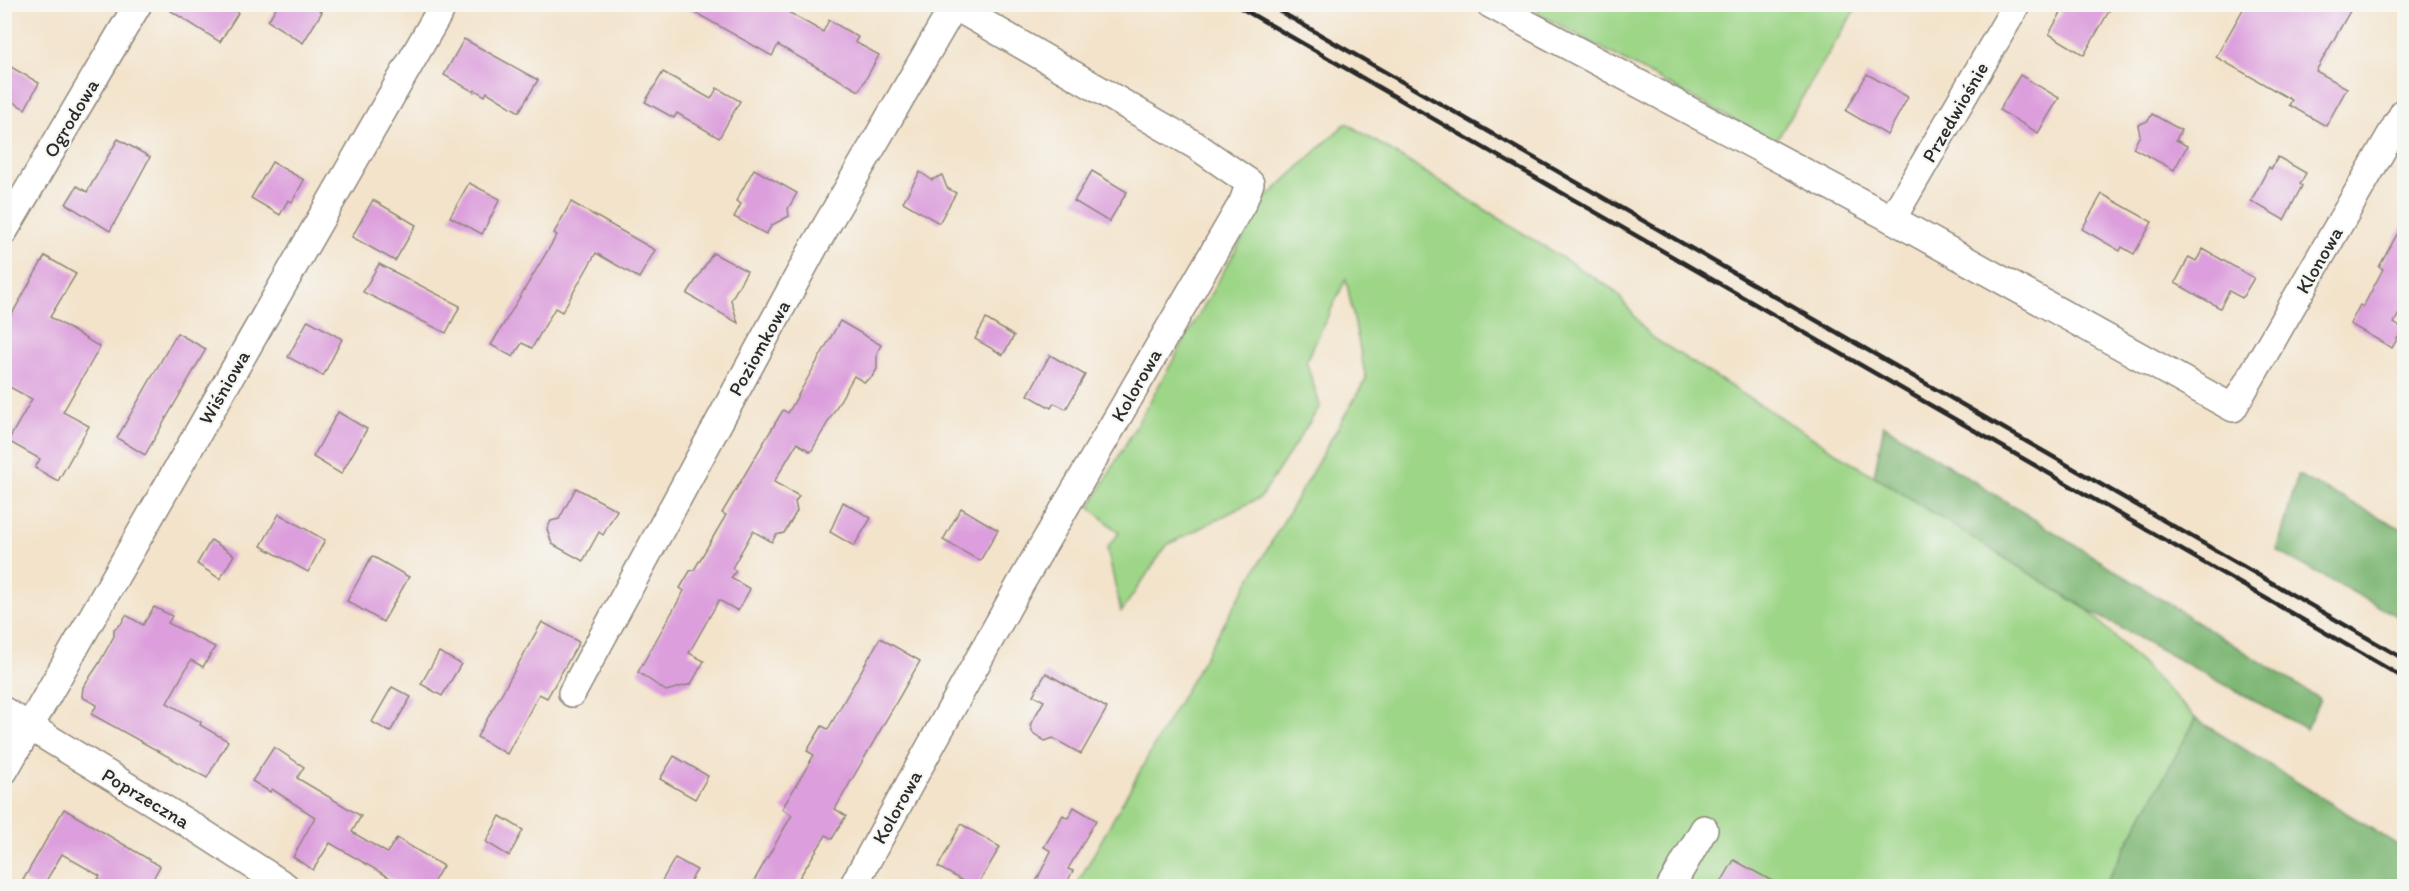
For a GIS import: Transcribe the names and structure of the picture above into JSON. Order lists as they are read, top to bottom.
{
  "streets": {
    "street": [
      "Przedwiośnie",
      "Ogrodowa",
      "Klonowa",
      "Poziomkowa",
      "Kolorowa",
      "Wiśniowa",
      "Poprzeczna"
    ]
  },
  "crossings": [
    ["Przedwiośnie", "Klonowa"],
    ["Poziomkowa", "Kolorowa"],
    ["Wiśniowa", "Poprzeczna"]
  ]
}
